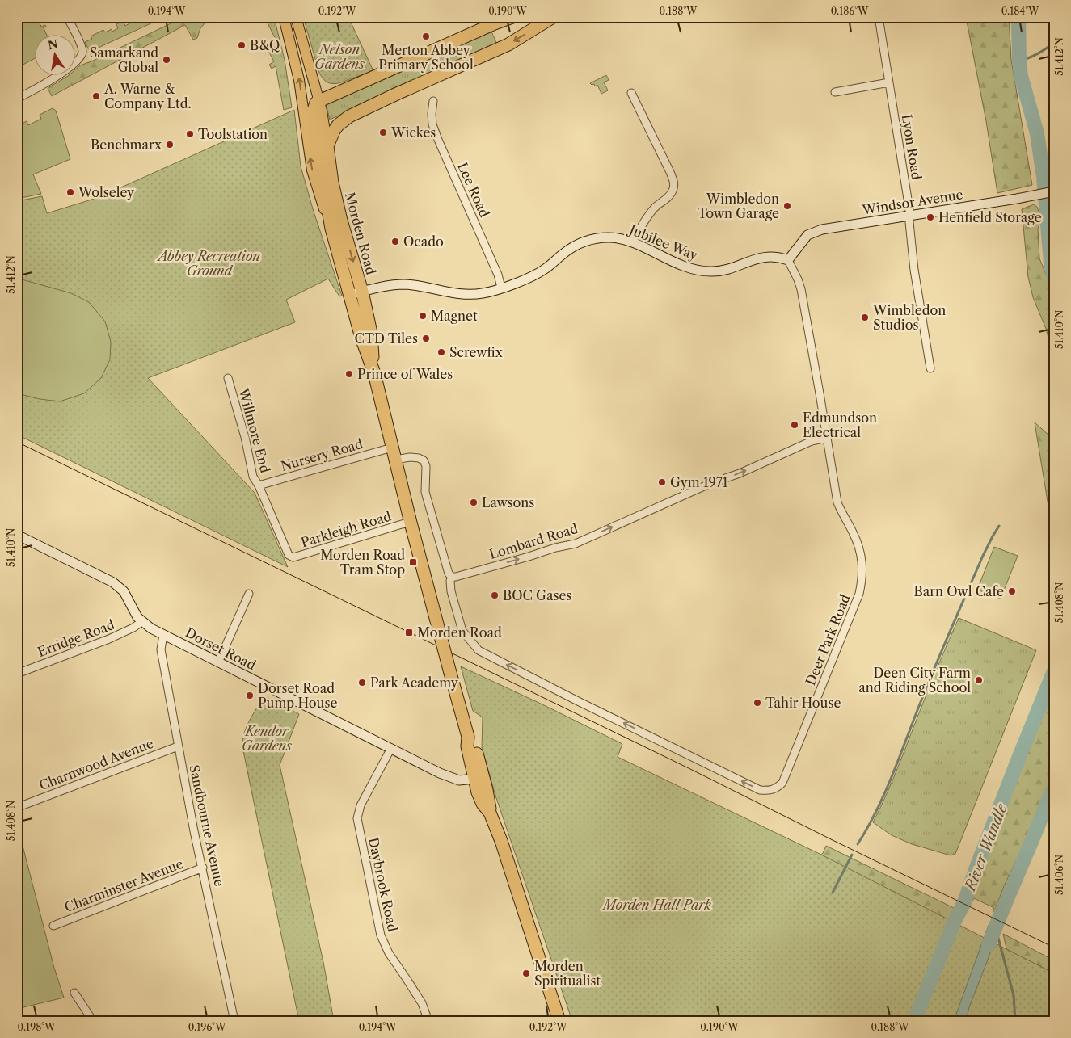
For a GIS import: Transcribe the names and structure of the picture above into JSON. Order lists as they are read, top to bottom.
{
  "streets": {
    "highway": ["Morden Road"],
    "street": [
      "Lyon Road",
      "Lee Road",
      "Windsor Avenue",
      "Jubilee Way",
      "Willmore End",
      "Nursery Road",
      "Parkleigh Road",
      "Lombard Road",
      "Erridge Road",
      "Deer Park Road",
      "Dorset Road",
      "Charnwood Avenue",
      "Sandbourne Avenue",
      "Daybrook Road",
      "Charminster Avenue"
    ]
  },
  "crossings": [
    ["Lyon Road", "Windsor Avenue"],
    ["Lee Road", "Jubilee Way"],
    ["Windsor Avenue", "Jubilee Way"],
    ["Windsor Avenue", "Deer Park Road"],
    ["Morden Road", "Jubilee Way"],
    ["Morden Road", "Nursery Road"],
    ["Morden Road", "Parkleigh Road"],
    ["Morden Road", "Dorset Road"],
    ["Jubilee Way", "Deer Park Road"],
    ["Willmore End", "Nursery Road"],
    ["Willmore End", "Parkleigh Road"],
    ["Lombard Road", "Deer Park Road"],
    ["Erridge Road", "Dorset Road"],
    ["Dorset Road", "Sandbourne Avenue"],
    ["Dorset Road", "Daybrook Road"],
    ["Charnwood Avenue", "Sandbourne Avenue"],
    ["Sandbourne Avenue", "Charminster Avenue"]
  ],
  "one_way": ["Lombard Road"],
  "water": ["River Wandle"],
  "parks": [
    "Nelson Gardens",
    "Abbey Recreation Ground",
    "Kendor Gardens",
    "Morden Hall Park"
  ],
  "places": {
    "other": [
      "Merton Abbey Primary School",
      "B&Q",
      "Samarkand Global",
      "A. Warne & Company Ltd.",
      "Wickes",
      "Toolstation",
      "Benchmarx",
      "Wolseley",
      "Wimbledon Town Garage",
      "Henfield Storage",
      "Ocado",
      "Magnet",
      "Wimbledon Studios",
      "CTD Tiles",
      "Screwfix",
      "Prince of Wales",
      "Edmundson Electrical",
      "Gym 1971",
      "Lawsons",
      "Barn Owl Cafe",
      "BOC Gases",
      "Deen City Farm and Riding School",
      "Park Academy",
      "Dorset Road Pump House",
      "Tahir House",
      "Morden Spiritualist"
    ],
    "transit": ["Morden Road Tram Stop", "Morden Road"]
  },
  "north": "top",
  "coordinates": [
    "0.194°W",
    "0.192°W",
    "0.190°W",
    "0.188°W",
    "0.186°W",
    "0.184°W",
    "51.412°N",
    "51.410°N",
    "51.408°N",
    "51.406°N",
    "0.198°W",
    "0.196°W"
  ]
}
